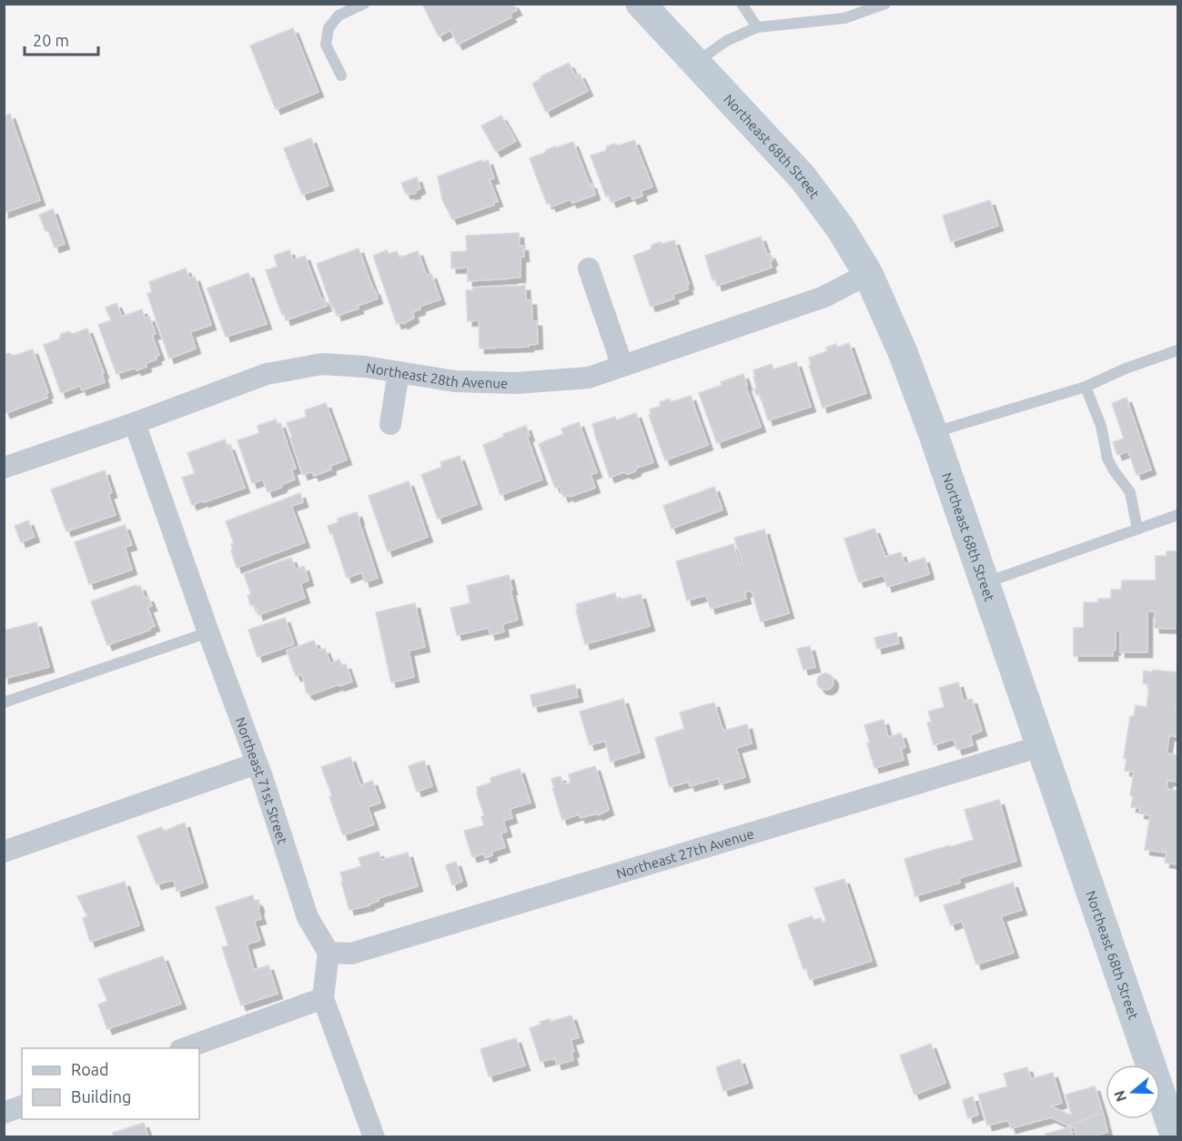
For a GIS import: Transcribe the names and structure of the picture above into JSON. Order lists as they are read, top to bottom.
{
  "streets": {
    "street": [
      "Northeast 68th Street",
      "Northeast 28th Avenue",
      "Northeast 71st Street",
      "Northeast 27th Avenue"
    ]
  },
  "crossings": [
    ["Northeast 68th Street", "Northeast 28th Avenue"],
    ["Northeast 68th Street", "Northeast 27th Avenue"],
    ["Northeast 28th Avenue", "Northeast 71st Street"],
    ["Northeast 71st Street", "Northeast 27th Avenue"]
  ],
  "legend": ["Road", "Building"],
  "scale_bar": "20 m",
  "north": "left"
}
